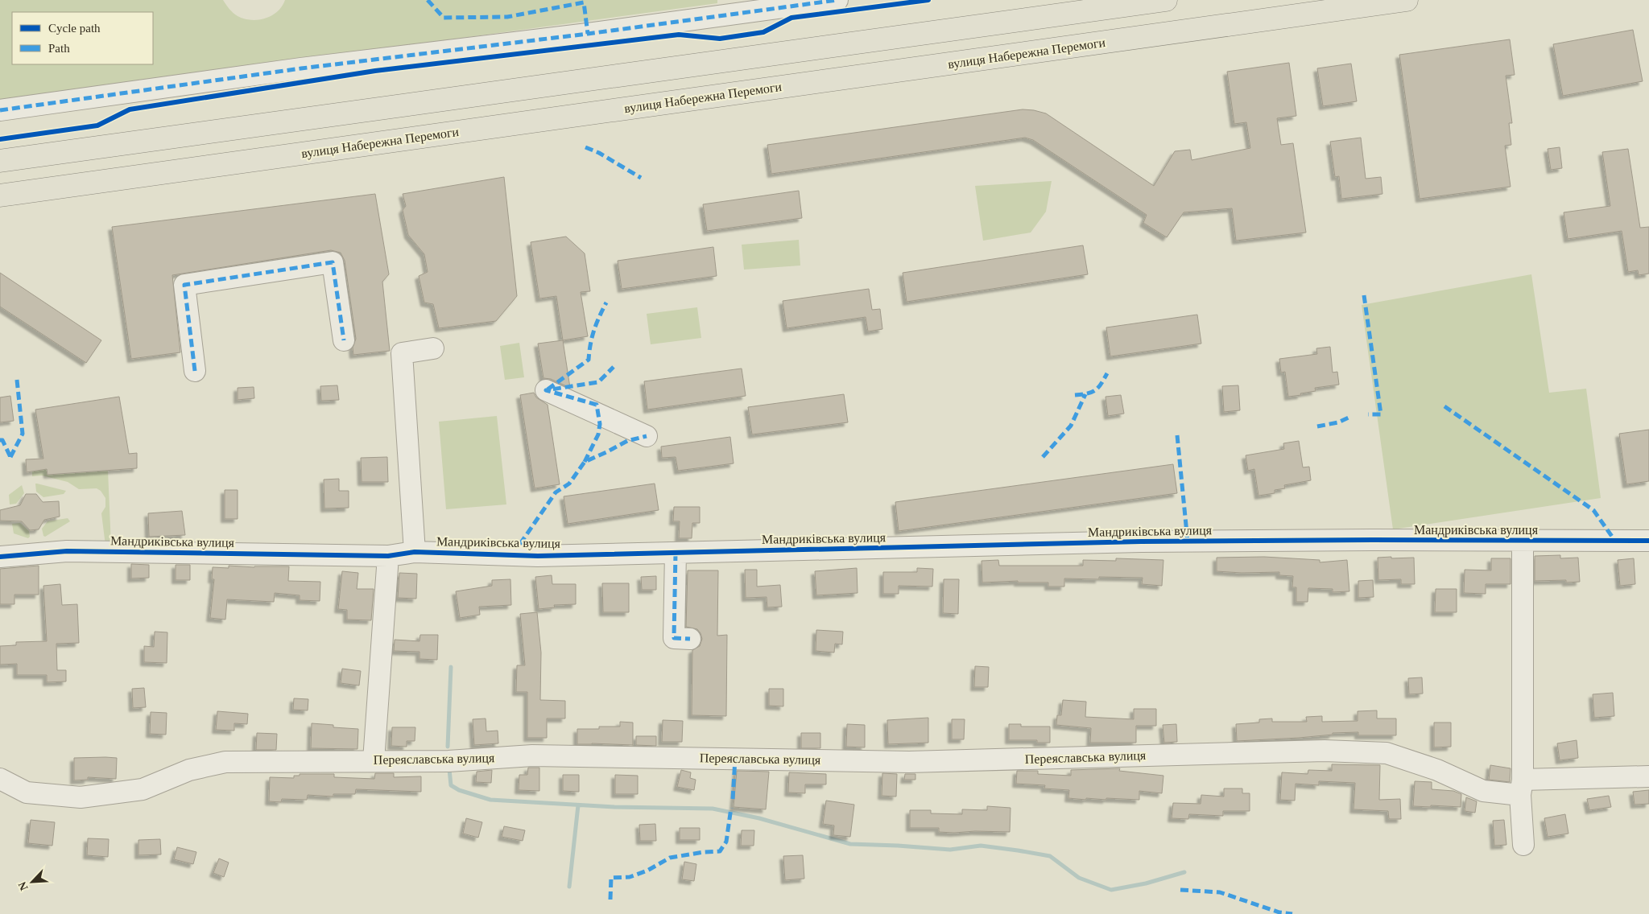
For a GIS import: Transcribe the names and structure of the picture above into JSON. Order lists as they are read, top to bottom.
{
  "streets": {
    "main road": ["вулиця Набережна Перемоги"],
    "street": ["Мандриківська вулиця", "Переяславська вулиця"]
  },
  "legend": ["Cycle path", "Path"],
  "north": "bottom left"
}
